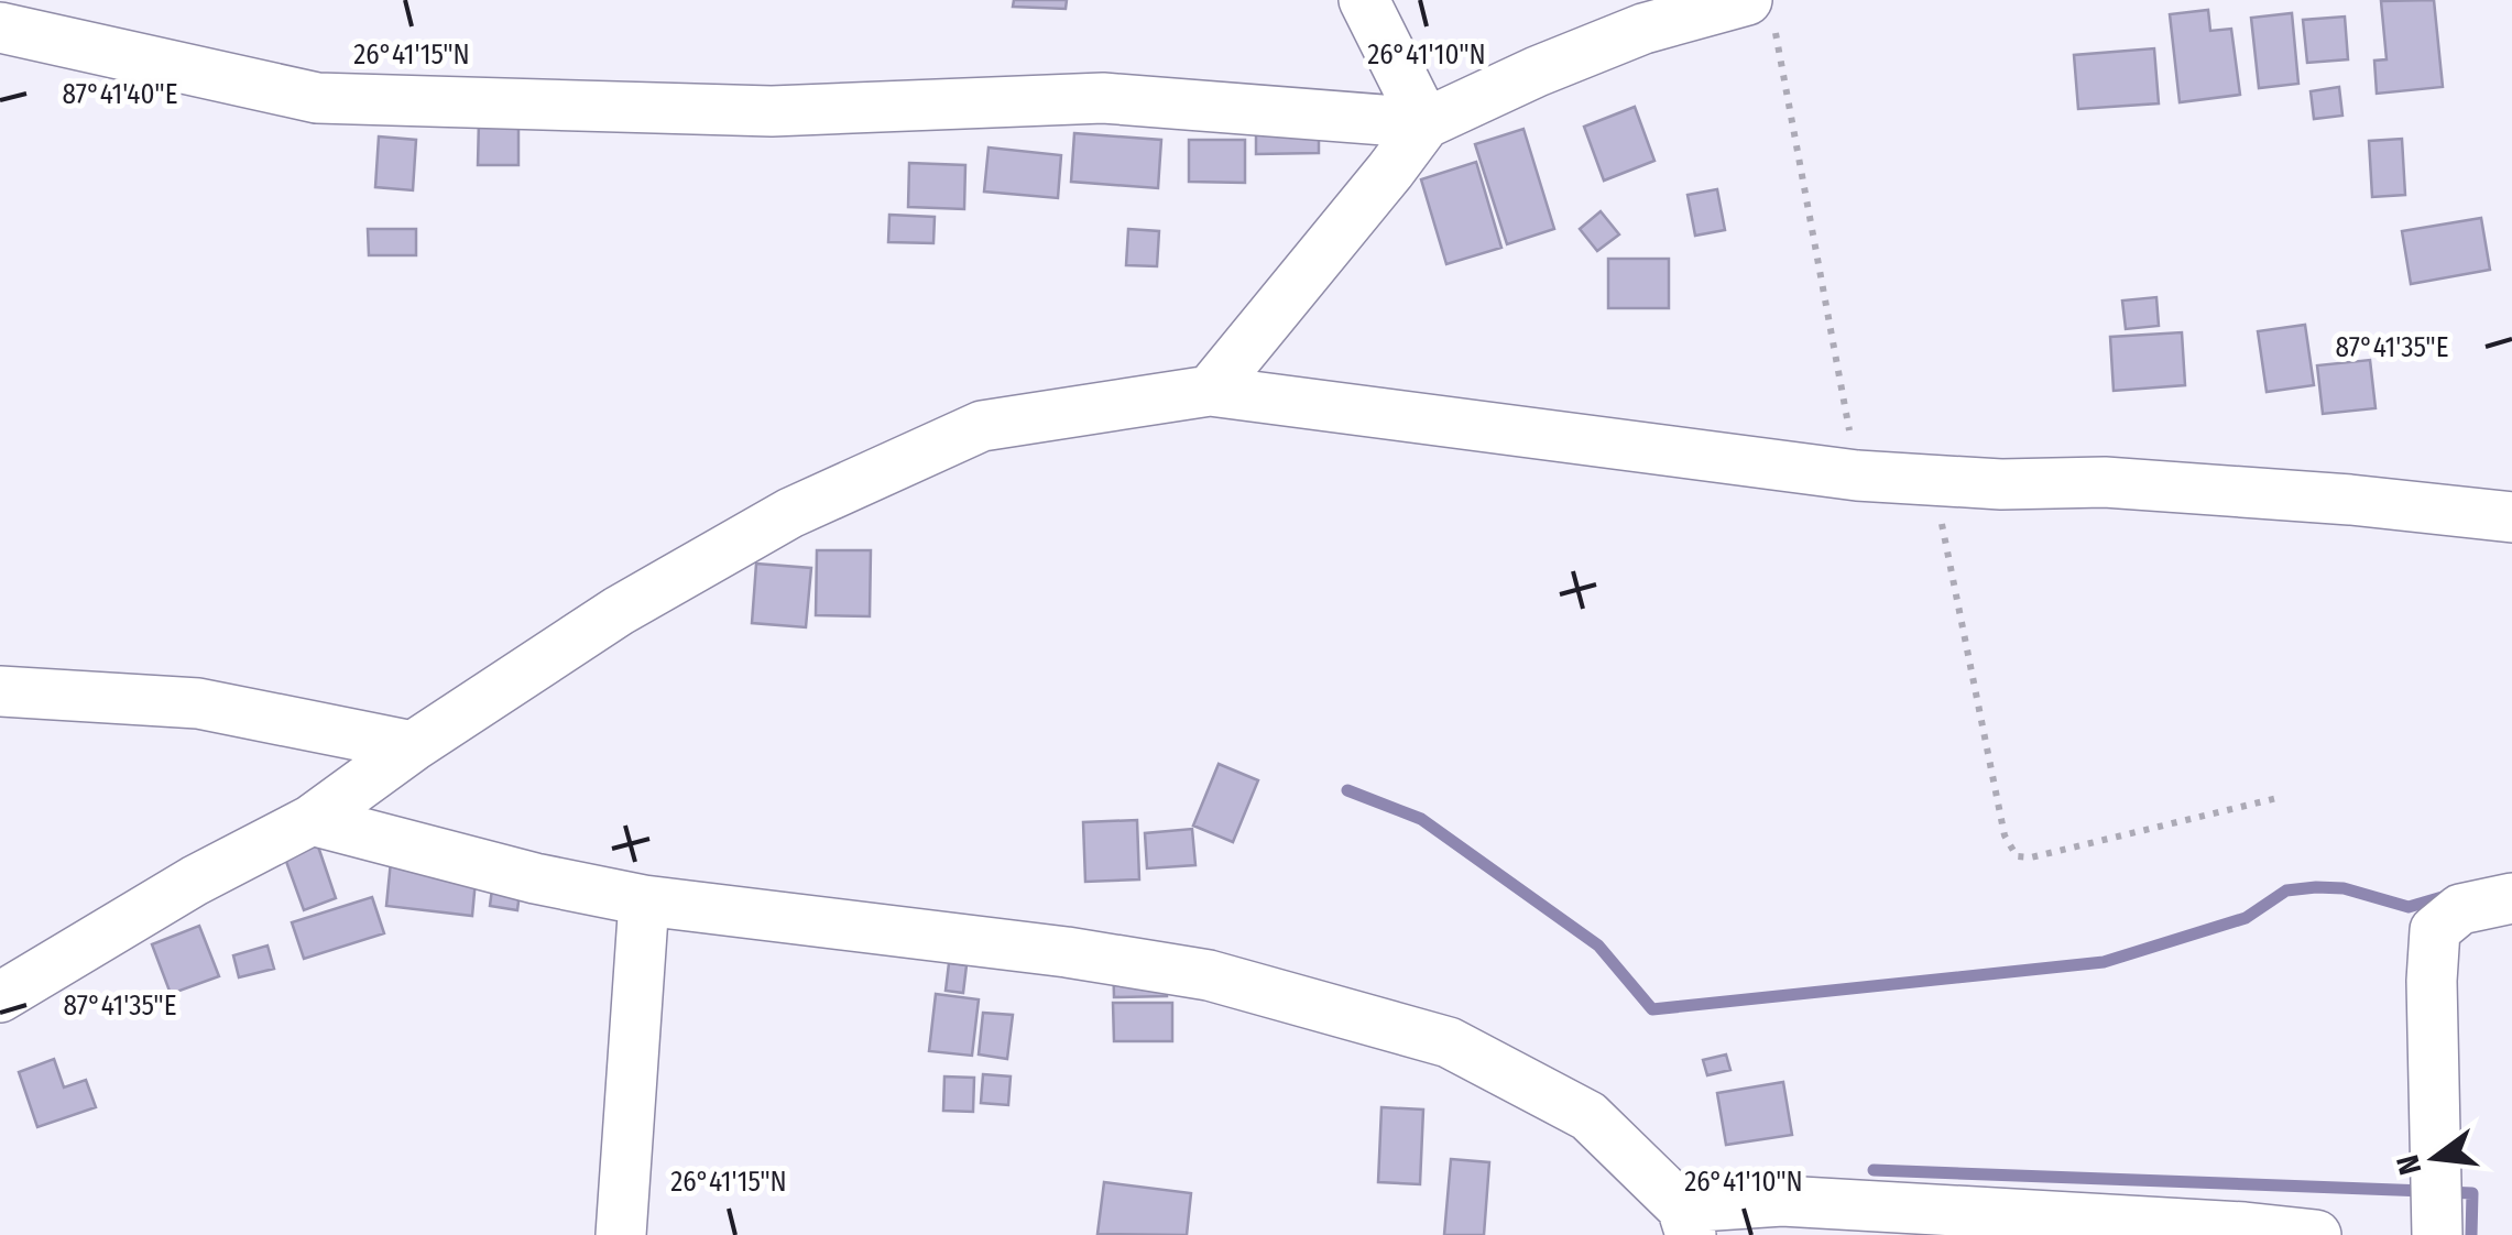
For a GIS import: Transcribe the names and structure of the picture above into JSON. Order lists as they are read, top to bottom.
{
  "north": "left",
  "coordinates": [
    "26°41'15\"N",
    "26°41'10\"N",
    "87°41'40\"E",
    "87°41'35\"E"
  ]
}
